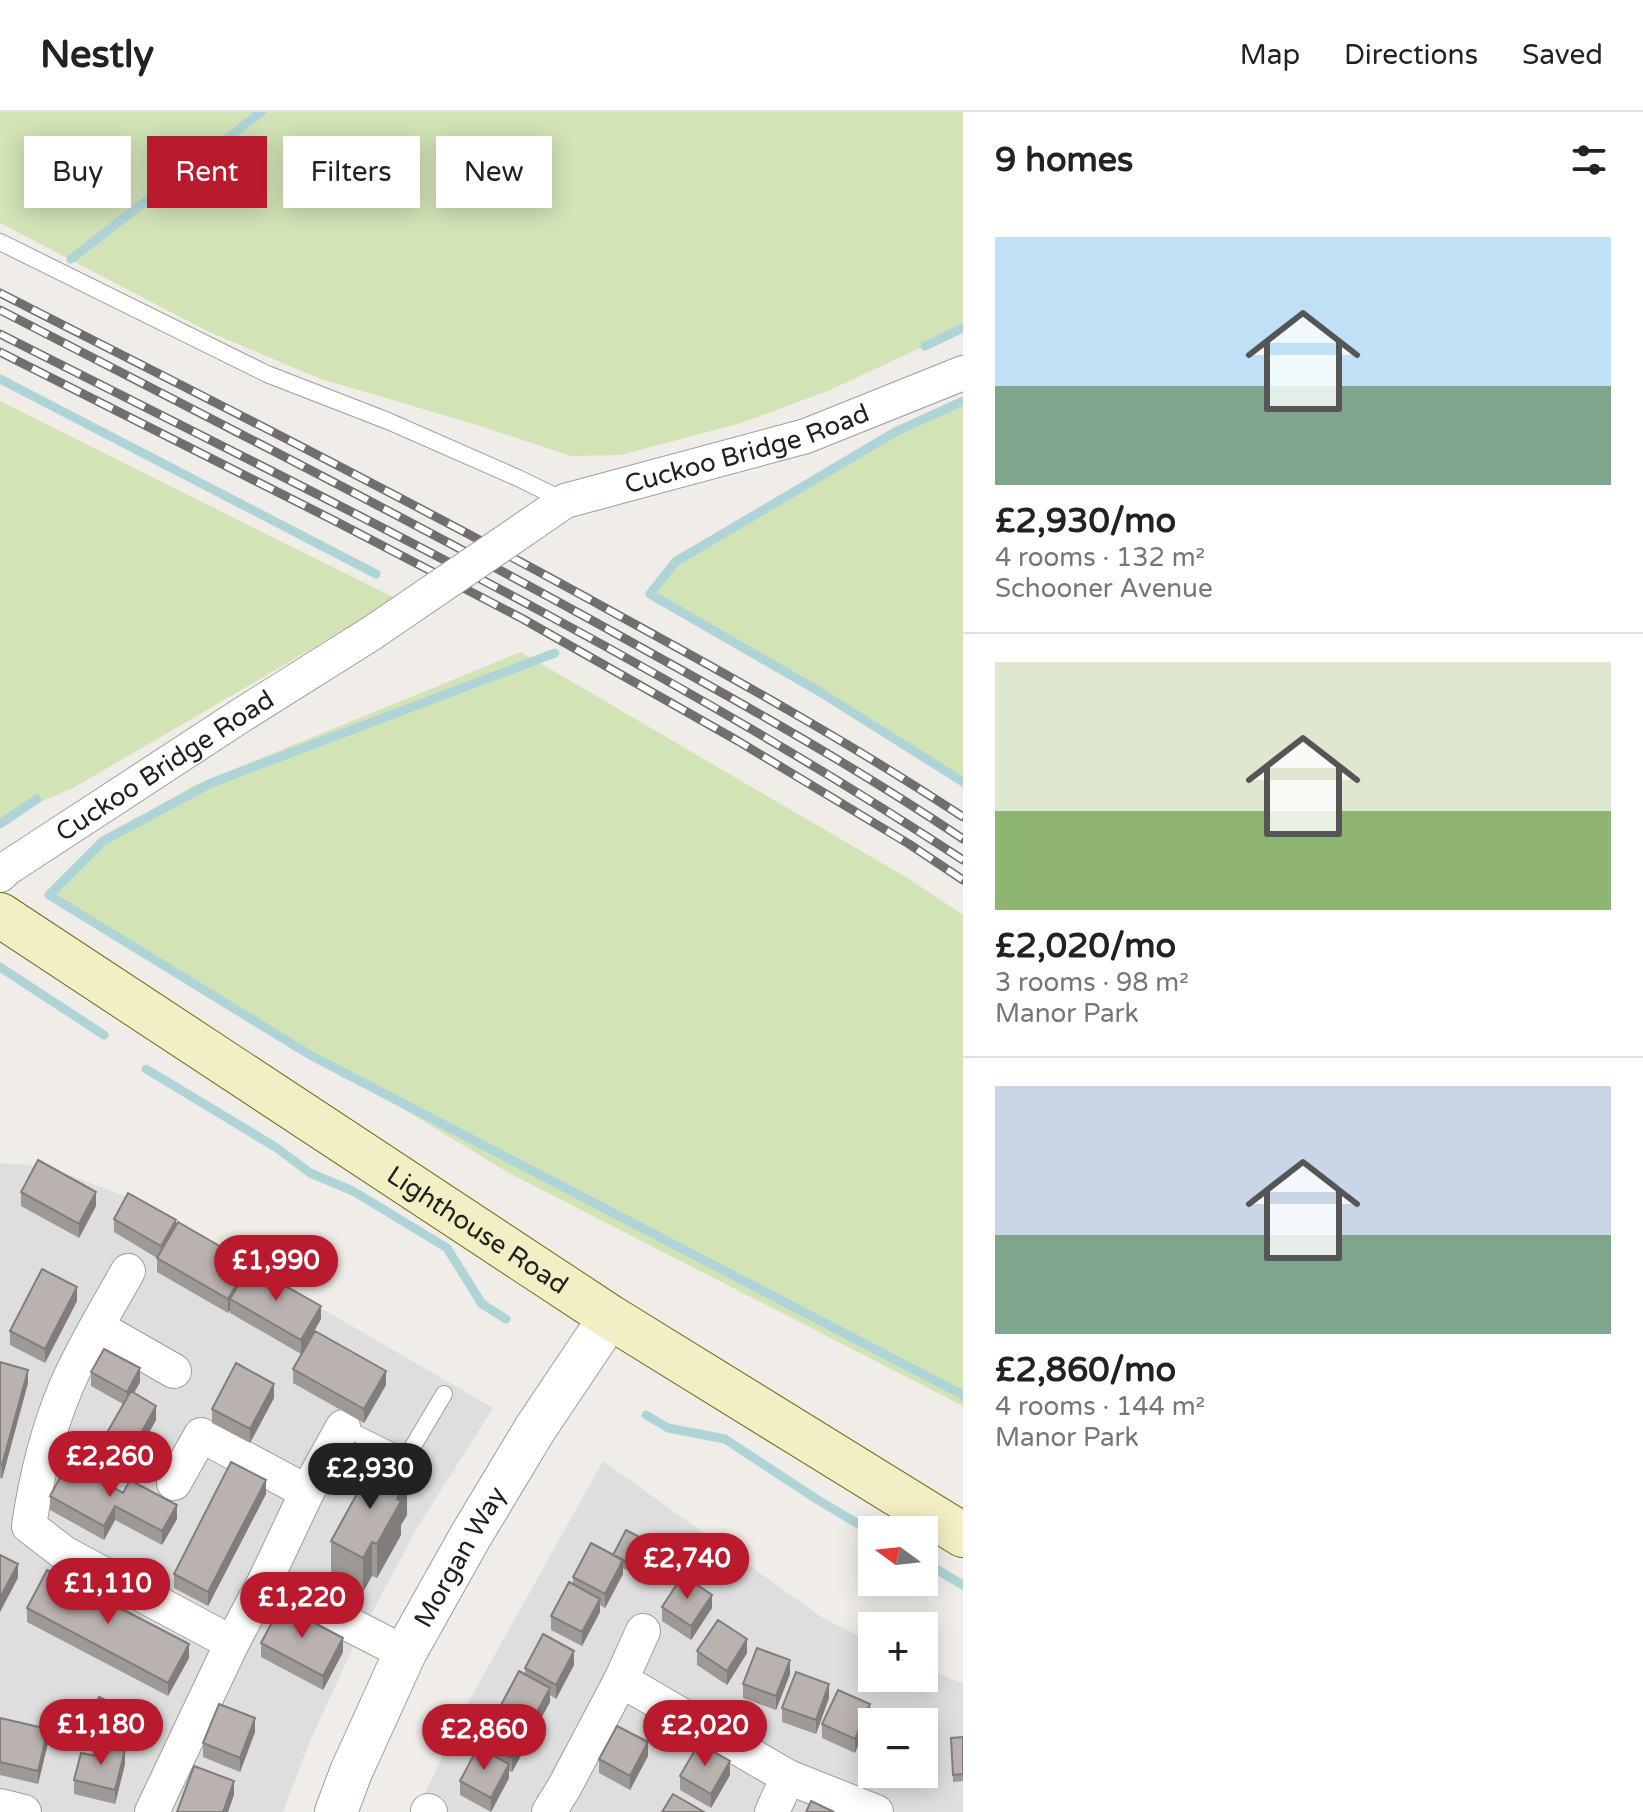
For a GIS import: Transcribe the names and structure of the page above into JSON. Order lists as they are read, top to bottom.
{
  "streets": {
    "main road": ["Lighthouse Road"],
    "street": ["Cuckoo Bridge Road", "Morgan Way"]
  },
  "crossings": [
    ["Lighthouse Road", "Morgan Way"]
  ],
  "north": "left",
  "page": {
    "header": "Nestly",
    "nav": ["Map", "Directions", "Saved"],
    "heading": "9 homes",
    "chip": [
      "Buy",
      "Rent",
      "Filters",
      "New"
    ],
    "list": [
      {
        "name": "£2,930/mo",
        "note": "4 rooms · 132 m² · Schooner Avenue"
      },
      {
        "name": "£2,020/mo",
        "note": "3 rooms · 98 m² · Manor Park"
      },
      {
        "name": "£2,860/mo",
        "note": "4 rooms · 144 m² · Manor Park"
      }
    ],
    "price": [
      "£1,990",
      "£2,260",
      "£2,930",
      "£2,740",
      "£1,110",
      "£1,220",
      "£1,180",
      "£2,020",
      "£2,860"
    ],
    "map_buttons": ["+", "−"]
  }
}
